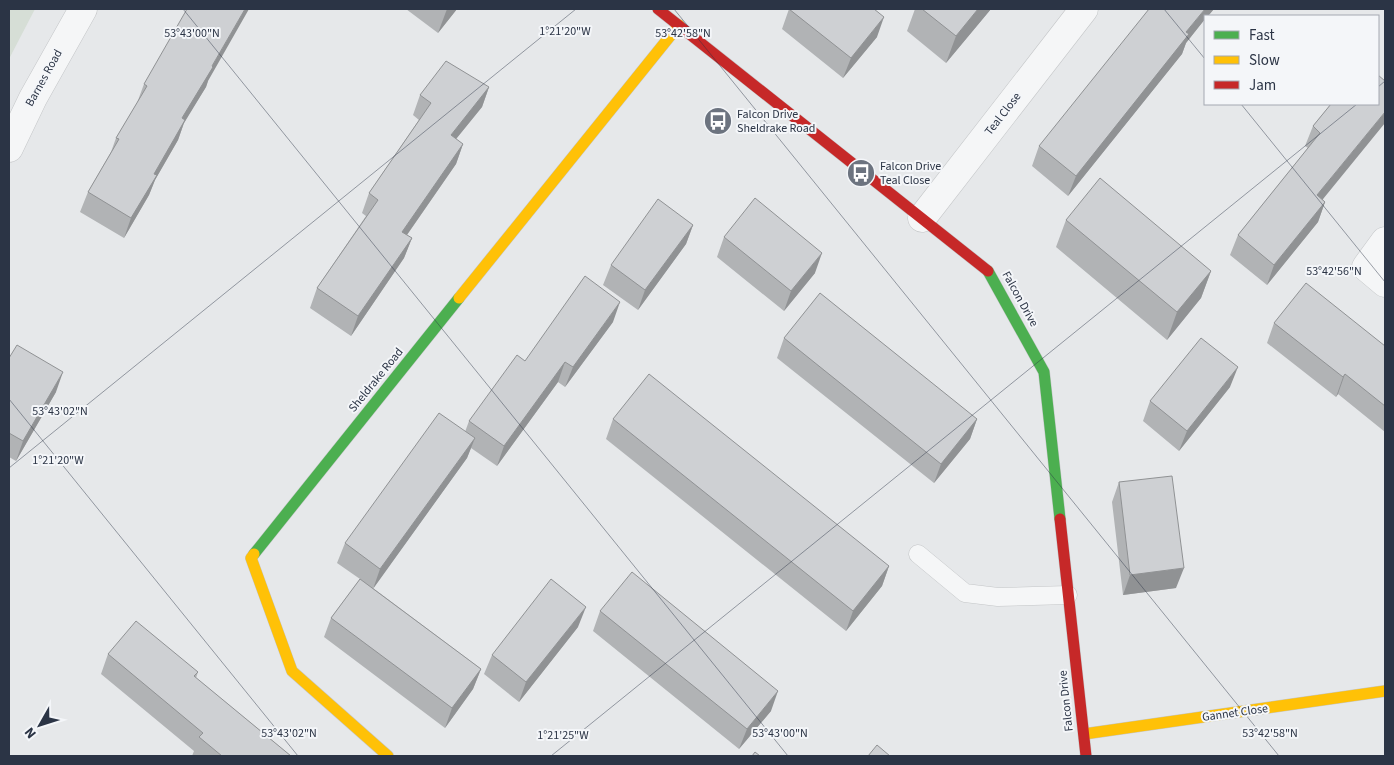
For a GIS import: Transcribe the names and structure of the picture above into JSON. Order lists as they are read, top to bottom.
{
  "streets": {
    "street": [
      "Barnes Road",
      "Teal Close",
      "Falcon Drive",
      "Sheldrake Road",
      "Gannet Close"
    ]
  },
  "crossings": [
    ["Teal Close", "Falcon Drive"],
    ["Falcon Drive", "Sheldrake Road"],
    ["Falcon Drive", "Gannet Close"]
  ],
  "places": {
    "bus stop": ["Falcon Drive Sheldrake Road", "Falcon Drive Teal Close"]
  },
  "legend": ["Fast", "Slow", "Jam"],
  "north": "bottom left",
  "coordinates": [
    "1°21'20\"W",
    "53°43'00\"N",
    "53°42'58\"N",
    "53°42'56\"N",
    "53°43'02\"N",
    "1°21'25\"W"
  ]
}
